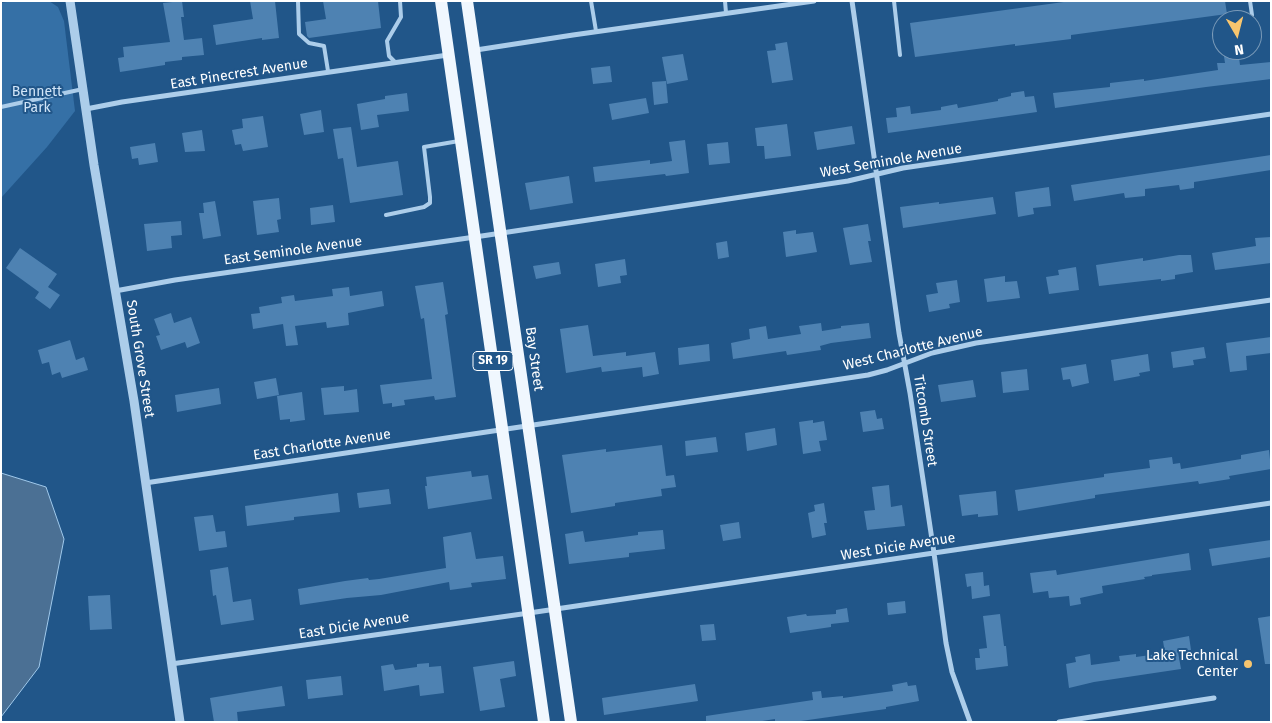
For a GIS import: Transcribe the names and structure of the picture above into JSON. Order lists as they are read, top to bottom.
{
  "streets": {
    "main road": ["Bay Street", "SR 19"],
    "street": [
      "East Pinecrest Avenue",
      "West Seminole Avenue",
      "East Seminole Avenue",
      "West Charlotte Avenue",
      "South Grove Street",
      "Titcomb Street",
      "East Charlotte Avenue",
      "West Dicie Avenue",
      "East Dicie Avenue"
    ]
  },
  "crossings": [
    ["East Pinecrest Avenue", "South Grove Street"],
    ["East Pinecrest Avenue", "SR 19"],
    ["West Seminole Avenue", "East Seminole Avenue"],
    ["West Seminole Avenue", "Bay Street"],
    ["West Seminole Avenue", "Titcomb Street"],
    ["East Seminole Avenue", "South Grove Street"],
    ["East Seminole Avenue", "Bay Street"],
    ["East Seminole Avenue", "SR 19"],
    ["West Charlotte Avenue", "Bay Street"],
    ["West Charlotte Avenue", "SR 19"],
    ["West Charlotte Avenue", "Titcomb Street"],
    ["West Charlotte Avenue", "East Charlotte Avenue"],
    ["South Grove Street", "East Charlotte Avenue"],
    ["South Grove Street", "East Dicie Avenue"],
    ["Bay Street", "West Dicie Avenue"],
    ["SR 19", "East Charlotte Avenue"],
    ["SR 19", "West Dicie Avenue"],
    ["SR 19", "East Dicie Avenue"],
    ["Titcomb Street", "West Dicie Avenue"],
    ["West Dicie Avenue", "East Dicie Avenue"]
  ],
  "parks": ["Bennett Park"],
  "places": ["Lake Technical Center"],
  "north": "bottom"
}
